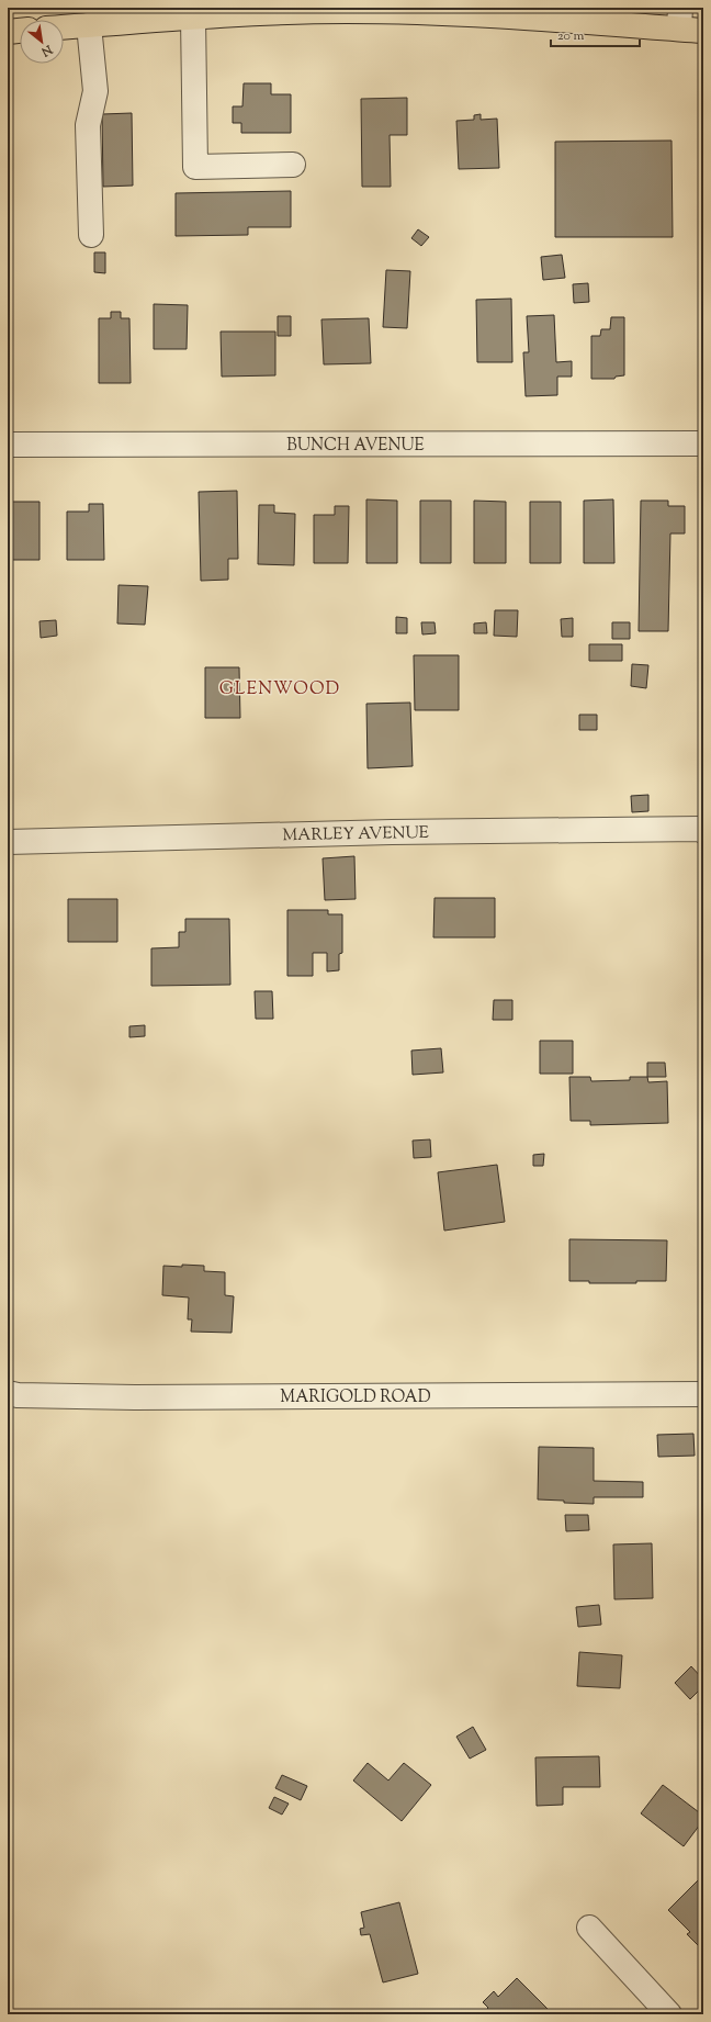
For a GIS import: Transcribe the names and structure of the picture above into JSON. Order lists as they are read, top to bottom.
{
  "streets": {
    "street": ["BUNCH AVENUE", "MARLEY AVENUE", "MARIGOLD ROAD"]
  },
  "districts": ["GLENWOOD"],
  "scale_bar": "20 m",
  "north": "bottom right"
}
